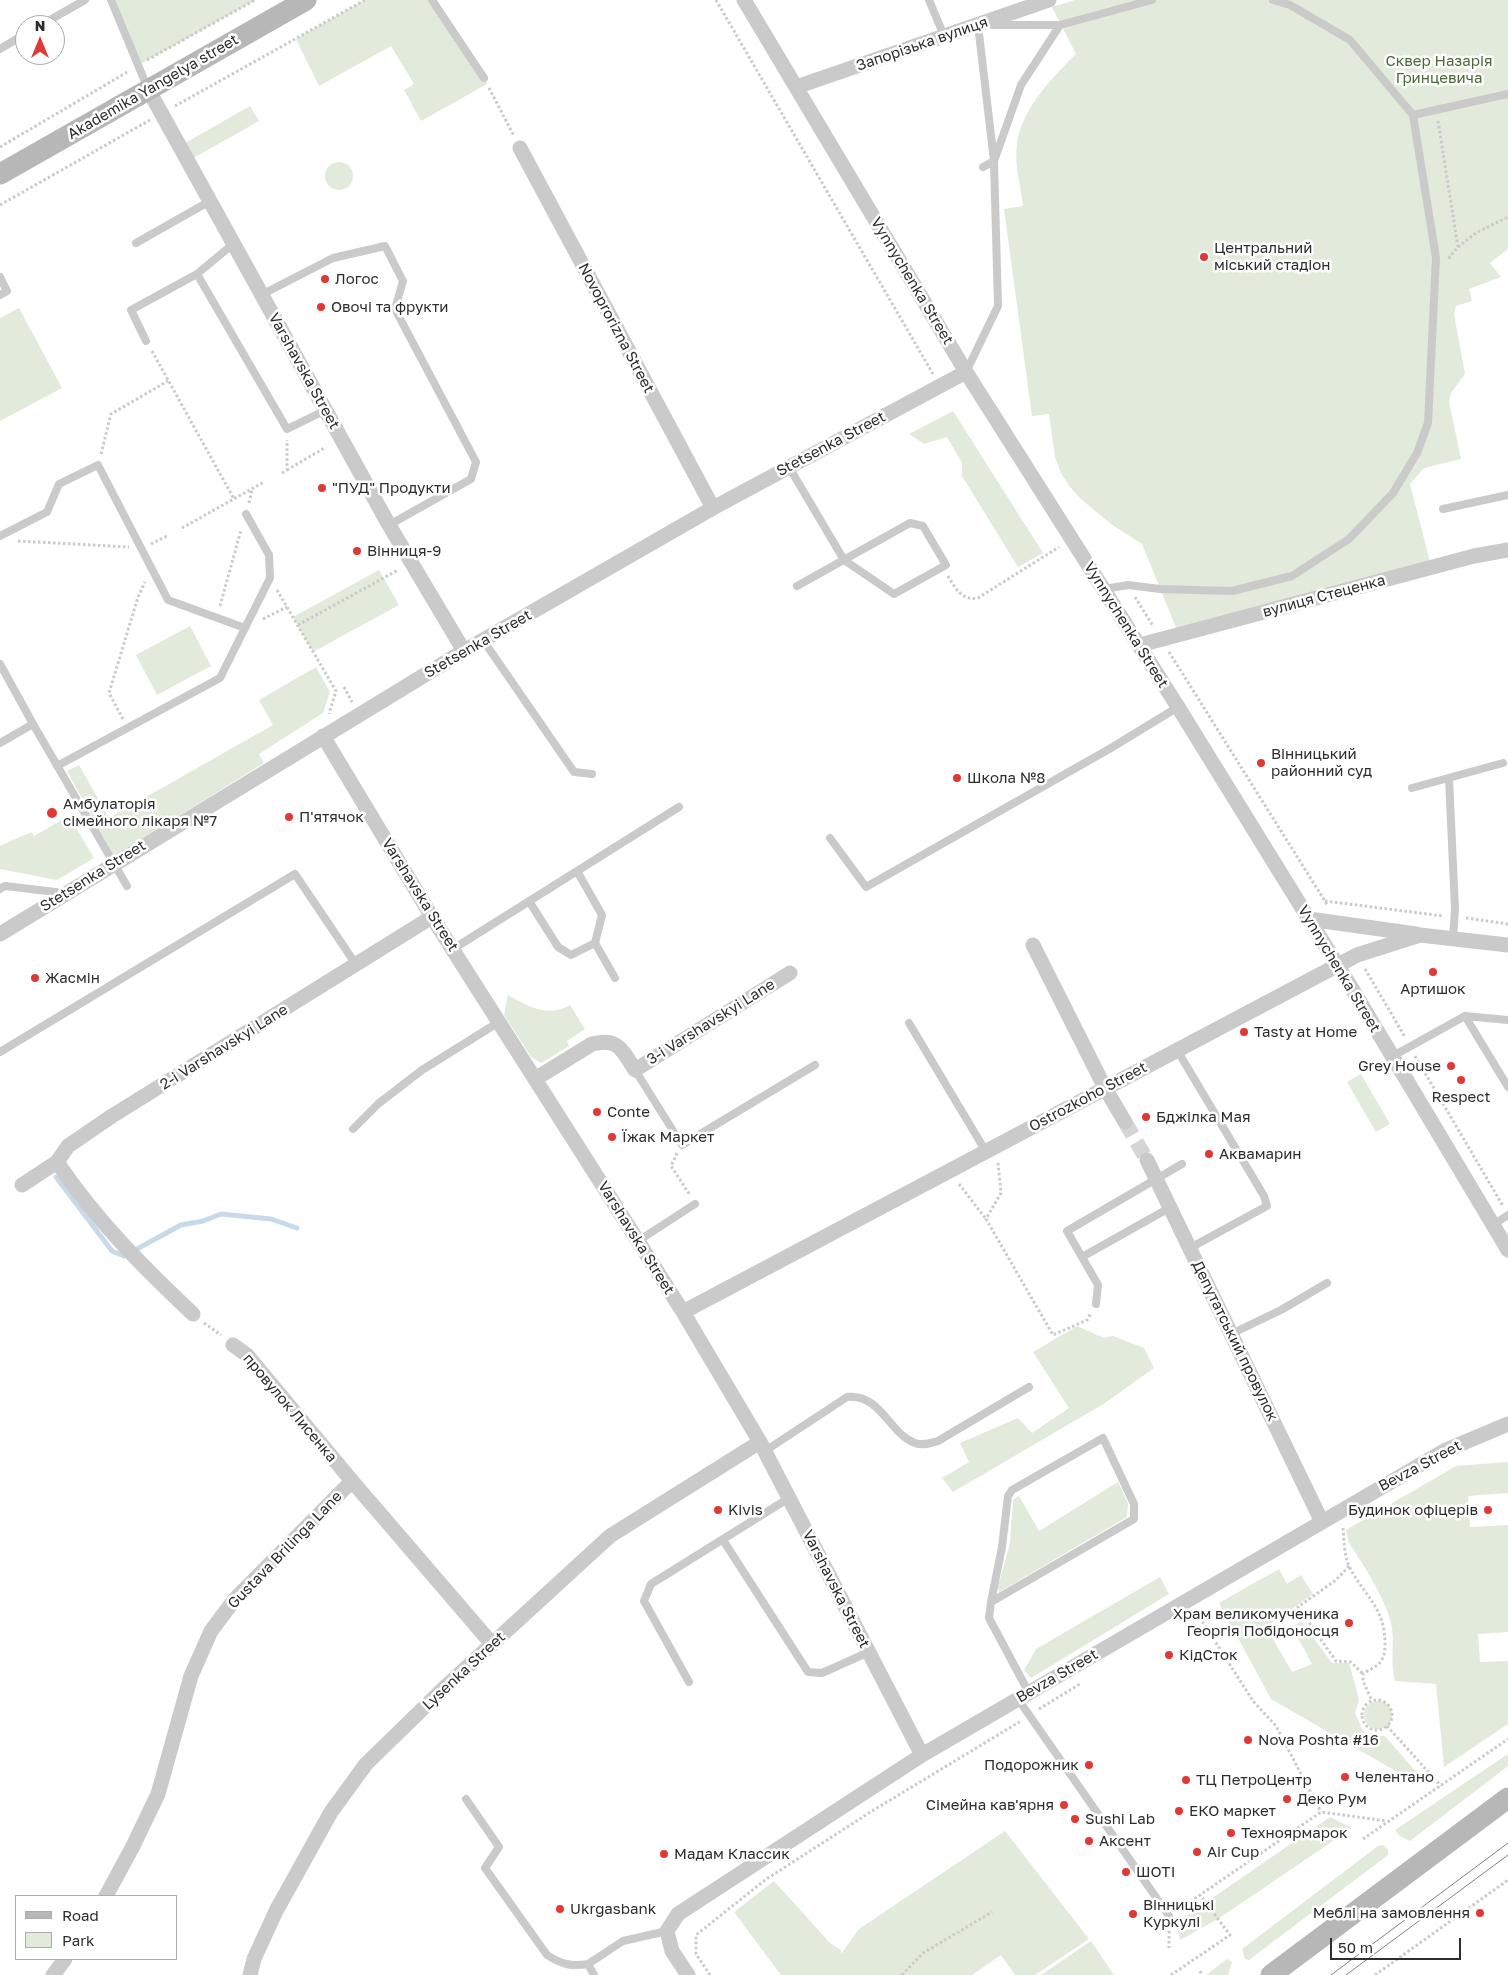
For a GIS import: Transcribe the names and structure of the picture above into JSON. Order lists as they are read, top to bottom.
{
  "streets": {
    "main road": ["Akademika Yangelya street"],
    "street": [
      "Запорізька вулиця",
      "Vynnychenka Street",
      "Novoprorizna Street",
      "Varshavska Street",
      "Stetsenka Street",
      "вулиця Стеценка",
      "3-i Varshavskyi Lane",
      "2-i Varshavskyi Lane",
      "Ostrozkoho Street",
      "Депутатський провулок",
      "провулок Лисенка",
      "Bevza Street",
      "Gustava Brilinga Lane",
      "Lysenka Street"
    ]
  },
  "crossings": [
    ["Запорізька вулиця", "Vynnychenka Street"],
    ["Akademika Yangelya street", "Varshavska Street"],
    ["Vynnychenka Street", "Stetsenka Street"],
    ["Vynnychenka Street", "вулиця Стеценка"],
    ["Vynnychenka Street", "Ostrozkoho Street"],
    ["Novoprorizna Street", "Stetsenka Street"],
    ["Varshavska Street", "Stetsenka Street"],
    ["Varshavska Street", "3-i Varshavskyi Lane"],
    ["Varshavska Street", "2-i Varshavskyi Lane"],
    ["Varshavska Street", "Ostrozkoho Street"],
    ["Varshavska Street", "Bevza Street"],
    ["Varshavska Street", "Lysenka Street"],
    ["Депутатський провулок", "Bevza Street"],
    ["провулок Лисенка", "Gustava Brilinga Lane"],
    ["провулок Лисенка", "Lysenka Street"]
  ],
  "parks": ["Сквер Назарія Гринцевича"],
  "places": [
    "Центральний міський стадіон",
    "Логос",
    "Овочі та фрукти",
    "\"ПУД\" Продукти",
    "Вінниця-9",
    "Вінницький районний суд",
    "Школа №8",
    "Амбулаторія сімейного лікаря №7",
    "П'ятячок",
    "Артишок",
    "Жасмін",
    "Tasty at Home",
    "Grey House",
    "Respect",
    "Conte",
    "Бджілка Мая",
    "Їжак Маркет",
    "Аквамарин",
    "Kivis",
    "Будинок офіцерів",
    "Храм великомученика Георгія Побідоносця",
    "КідСток",
    "Nova Poshta #16",
    "Подорожник",
    "Челентано",
    "ТЦ ПетроЦентр",
    "Деко Рум",
    "Cімейна кав'ярня",
    "ЕКО маркет",
    "Sushi Lab",
    "Техноярмарок",
    "Аксент",
    "Air Cup",
    "Мадам Классик",
    "ШОТІ",
    "Ukrgasbank",
    "Меблі на замовлення",
    "Вінницькі Куркулі"
  ],
  "legend": ["Road", "Park"],
  "scale_bar": "50 m",
  "north": "top"
}
